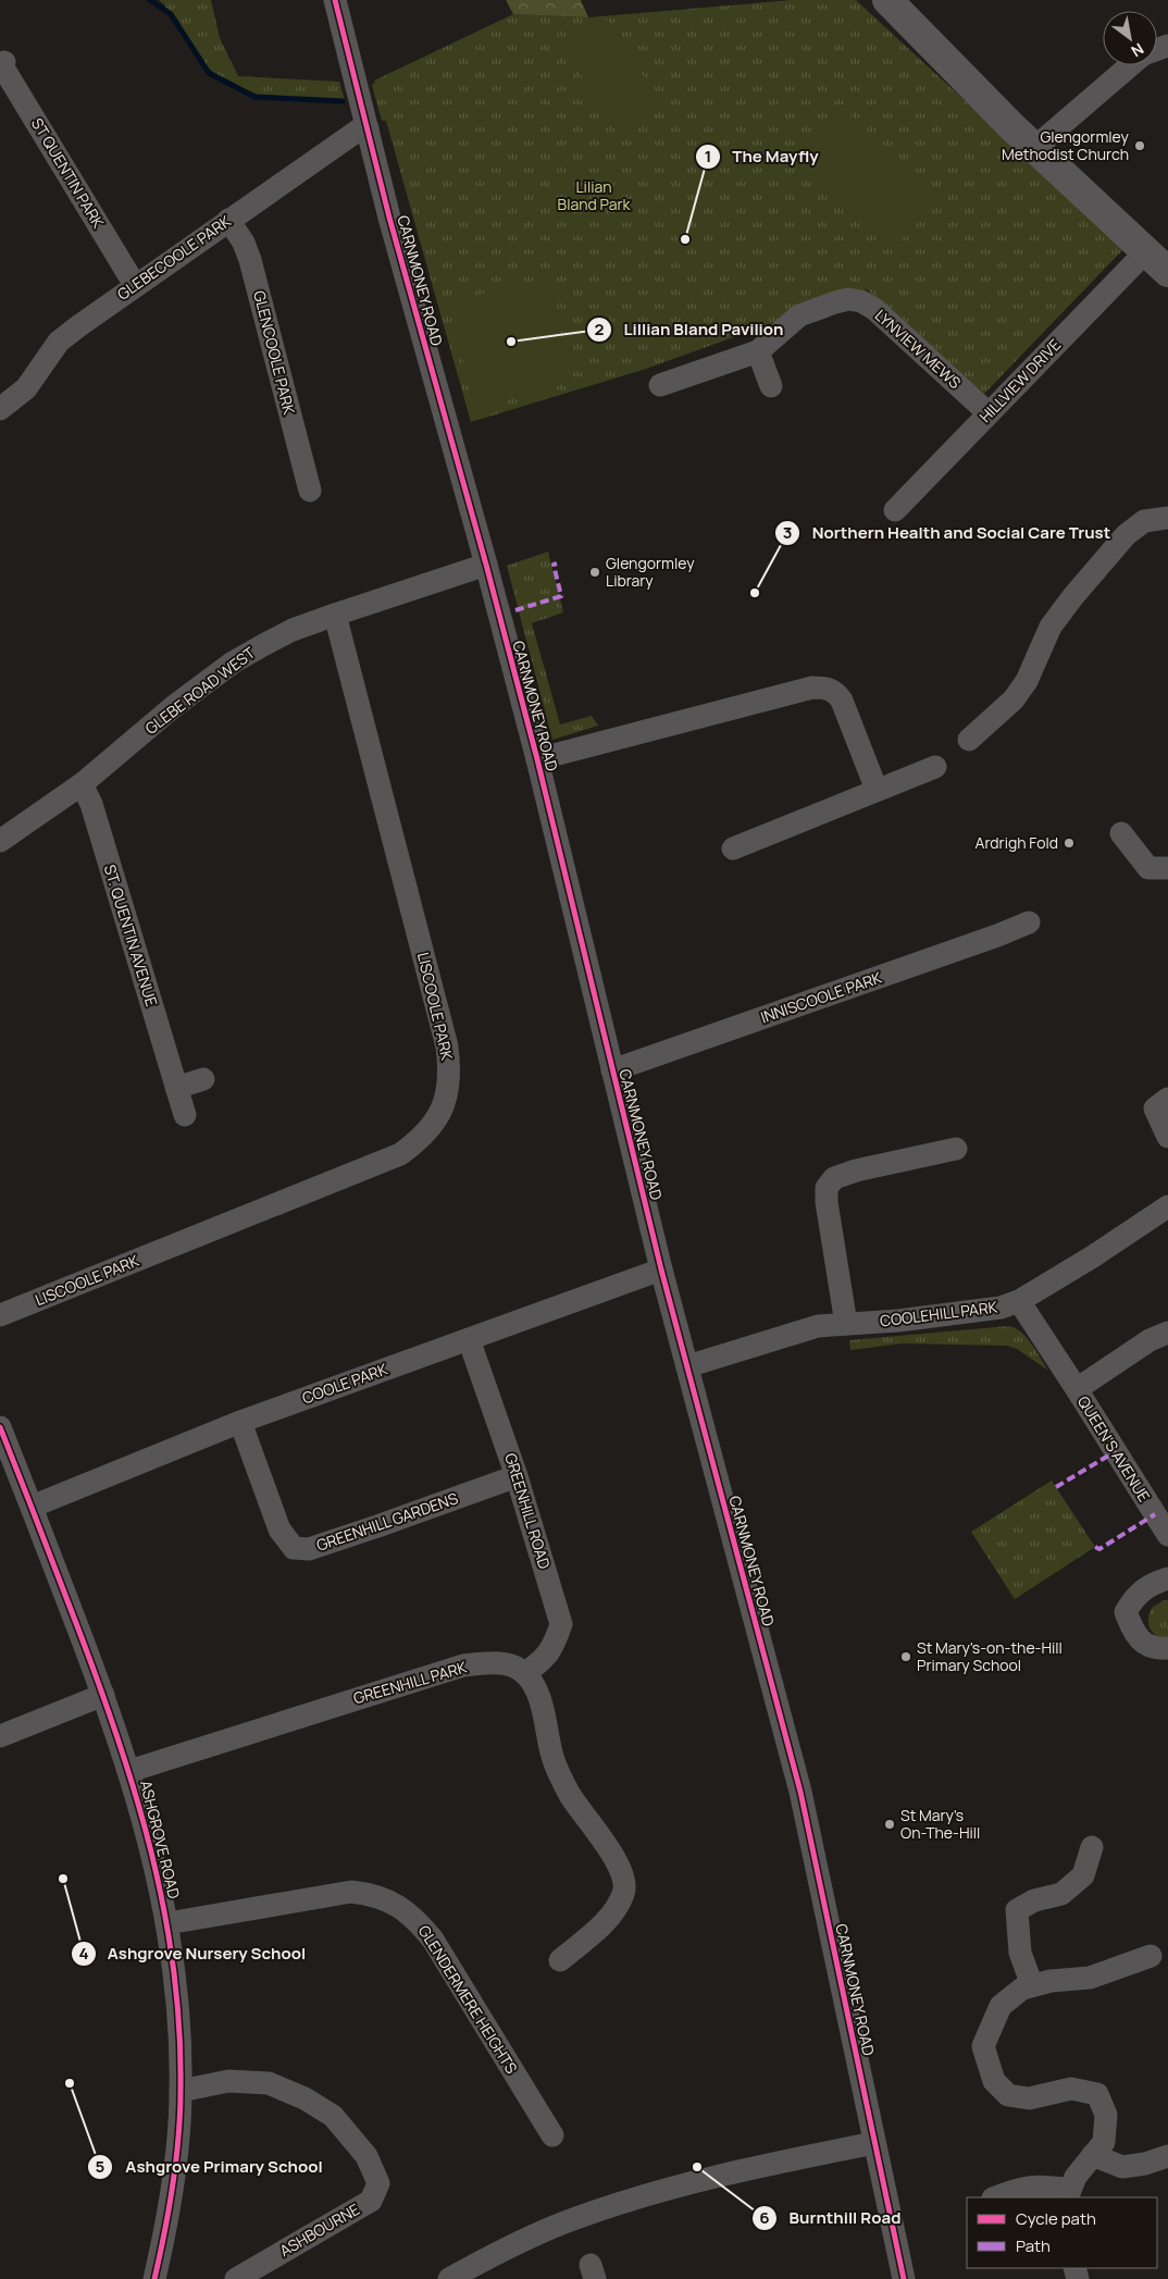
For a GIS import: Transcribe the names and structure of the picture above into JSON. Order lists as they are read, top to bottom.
{
  "streets": {
    "street": [
      "ST QUENTIN PARK",
      "GLEBECOOLE PARK",
      "CARNMONEY ROAD",
      "LYNVIEW MEWS",
      "GLENCOOLE PARK",
      "HILLVIEW DRIVE",
      "GLEBE ROAD WEST",
      "ST. QUENTIN AVENUE",
      "INNISCOOLE PARK",
      "LISCOOLE PARK",
      "COOLEHILL PARK",
      "COOLE PARK",
      "QUEEN'S AVENUE",
      "GREENHILL ROAD",
      "GREENHILL GARDENS",
      "GREENHILL PARK",
      "ASHGROVE ROAD",
      "GLENDERMERE HEIGHTS",
      "ASHBOURNE"
    ]
  },
  "crossings": [
    ["ST QUENTIN PARK", "GLEBECOOLE PARK"],
    ["GLEBECOOLE PARK", "CARNMONEY ROAD"],
    ["GLEBECOOLE PARK", "GLENCOOLE PARK"],
    ["CARNMONEY ROAD", "GLEBE ROAD WEST"],
    ["CARNMONEY ROAD", "INNISCOOLE PARK"],
    ["CARNMONEY ROAD", "COOLEHILL PARK"],
    ["CARNMONEY ROAD", "COOLE PARK"],
    ["LYNVIEW MEWS", "HILLVIEW DRIVE"],
    ["GLEBE ROAD WEST", "ST. QUENTIN AVENUE"],
    ["GLEBE ROAD WEST", "LISCOOLE PARK"],
    ["COOLEHILL PARK", "QUEEN'S AVENUE"],
    ["COOLE PARK", "GREENHILL ROAD"],
    ["COOLE PARK", "GREENHILL GARDENS"],
    ["COOLE PARK", "ASHGROVE ROAD"],
    ["GREENHILL ROAD", "GREENHILL GARDENS"],
    ["GREENHILL ROAD", "GREENHILL PARK"],
    ["GREENHILL PARK", "ASHGROVE ROAD"],
    ["ASHGROVE ROAD", "GLENDERMERE HEIGHTS"],
    ["ASHGROVE ROAD", "ASHBOURNE"]
  ],
  "parks": ["Lilian Bland Park"],
  "places": [
    "Glengormley Methodist Church",
    "The Mayfly",
    "Lillian Bland Pavilion",
    "Glengormley Library",
    "Northern Health and Social Care Trust",
    "Ardrigh Fold",
    "St Mary's-on-the-Hill Primary School",
    "St Mary's On-The-Hill",
    "Ashgrove Nursery School",
    "Ashgrove Primary School",
    "Burnthill Road"
  ],
  "legend": ["Cycle path", "Path"],
  "north": "bottom right"
}
